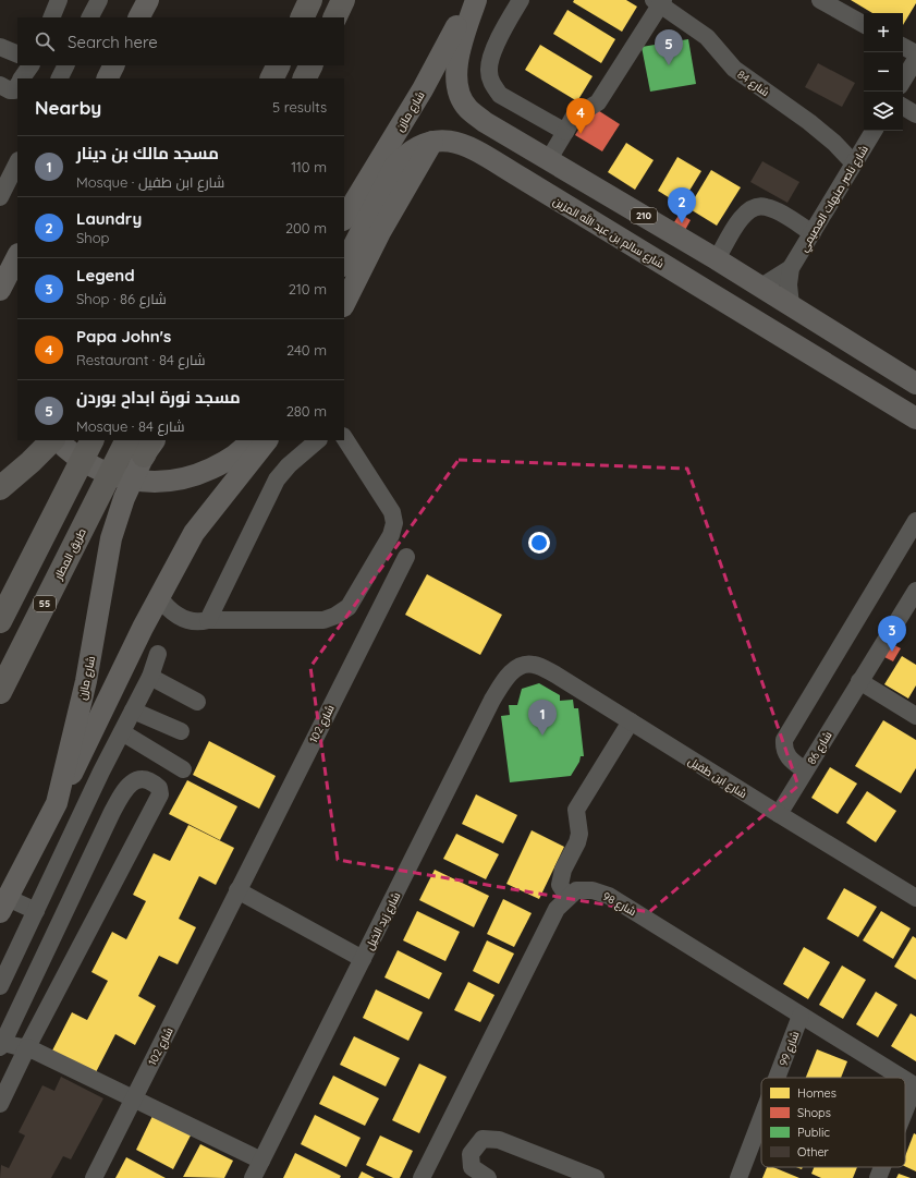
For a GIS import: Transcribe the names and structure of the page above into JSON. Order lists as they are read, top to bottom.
{
  "streets": {
    "highway": ["طريق المطار", "55"],
    "main road": ["شارع مازن", "210", "شارع سالم بن عبد الله المزين"],
    "street": [
      "شارع 84",
      "شارع ناصر صنهات العصيمي",
      "شارع 102",
      "شارع 86",
      "شارع ابن طفيل",
      "شارع 98",
      "شارع زيد الخيل",
      "شارع 99"
    ]
  },
  "crossings": [
    ["شارع 84", "شارع ناصر صنهات العصيمي"],
    ["شارع مازن", "طريق المطار"],
    ["شارع ناصر صنهات العصيمي", "210"],
    ["شارع 86", "شارع ابن طفيل"],
    ["شارع ابن طفيل", "شارع زيد الخيل"],
    ["شارع 98", "شارع 99"]
  ],
  "legend": [
    "Homes",
    "Shops",
    "Public",
    "Other"
  ],
  "page": {
    "map_buttons": ["+", "−"],
    "search": "Search here",
    "pins": [
      "5",
      "4",
      "2",
      "3",
      "1"
    ],
    "heading": ["Nearby", "5 results"],
    "list": [
      {
        "mark": "1",
        "name": "مسجد مالك بن دينار",
        "note": "Mosque · شارع ابن طفيل",
        "value": "110 m"
      },
      {
        "mark": "2",
        "name": "Laundry",
        "note": "Shop",
        "value": "200 m"
      },
      {
        "mark": "3",
        "name": "Legend",
        "note": "Shop · شارع 86",
        "value": "210 m"
      },
      {
        "mark": "4",
        "name": "Papa John's",
        "note": "Restaurant · شارع 84",
        "value": "240 m"
      },
      {
        "mark": "5",
        "name": "مسجد نورة ابداح بوردن",
        "note": "Mosque · شارع 84",
        "value": "280 m"
      }
    ]
  }
}
